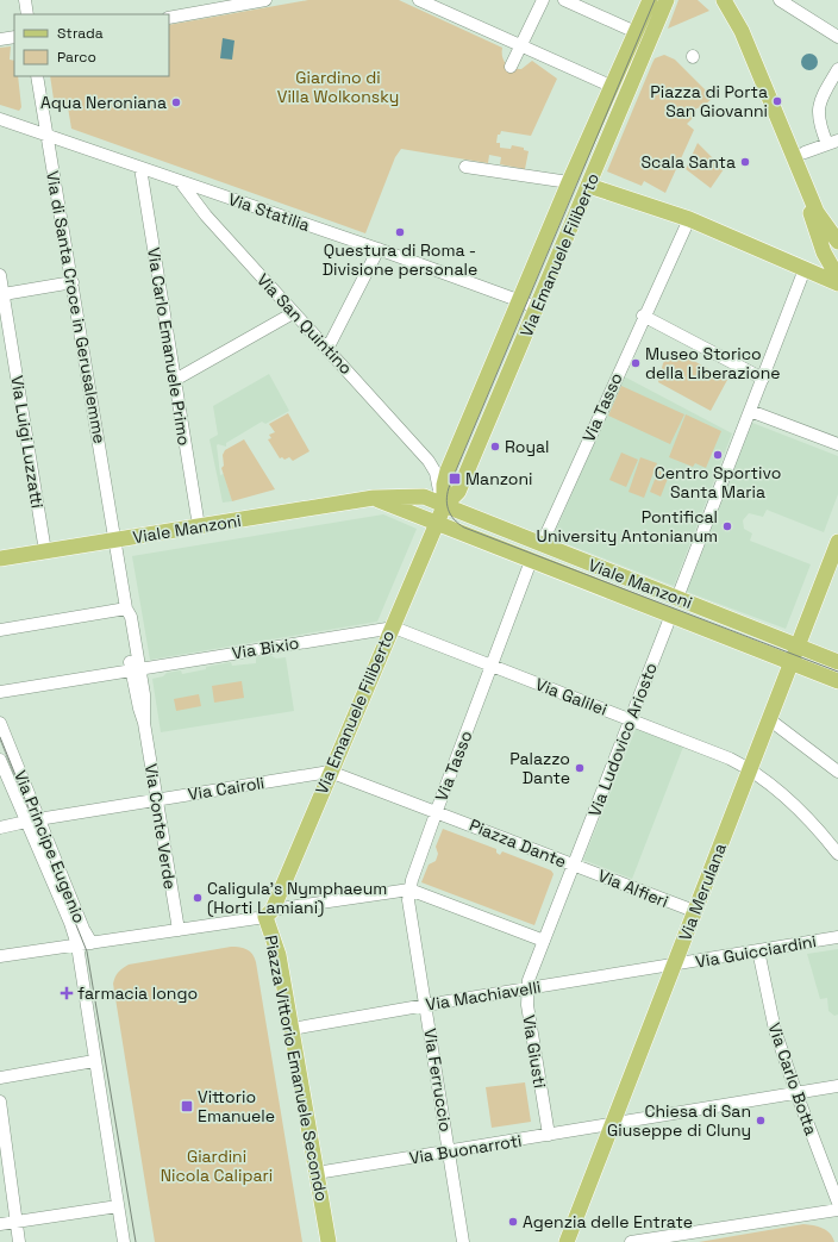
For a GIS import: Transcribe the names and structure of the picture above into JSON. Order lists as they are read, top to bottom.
{
  "streets": {
    "main road": [
      "Via Emanuele Filiberto",
      "Viale Manzoni",
      "Via Merulana",
      "Piazza Vittorio Emanuele Secondo"
    ],
    "street": [
      "Via Statilia",
      "Via di Santa Croce in Gerusalemme",
      "Via San Quintino",
      "Via Carlo Emanuele Primo",
      "Via Tasso",
      "Via Luigi Luzzatti",
      "Via Bixio",
      "Via Galilei",
      "Via Ludovico Ariosto",
      "Via Cairoli",
      "Via Conte Verde",
      "Piazza Dante",
      "Via Principe Eugenio",
      "Via Alfieri",
      "Via Guicciardini",
      "Via Machiavelli",
      "Via Giusti",
      "Via Carlo Botta",
      "Via Ferruccio",
      "Via Buonarroti"
    ]
  },
  "crossings": [
    ["Via Statilia", "Via Emanuele Filiberto"],
    ["Via Statilia", "Via di Santa Croce in Gerusalemme"],
    ["Via Statilia", "Via San Quintino"],
    ["Via Statilia", "Via Carlo Emanuele Primo"],
    ["Via Emanuele Filiberto", "Via San Quintino"],
    ["Via Emanuele Filiberto", "Viale Manzoni"],
    ["Via Emanuele Filiberto", "Via Bixio"],
    ["Via Emanuele Filiberto", "Via Galilei"],
    ["Via Emanuele Filiberto", "Via Cairoli"],
    ["Via Emanuele Filiberto", "Piazza Dante"],
    ["Via Emanuele Filiberto", "Piazza Vittorio Emanuele Secondo"],
    ["Via di Santa Croce in Gerusalemme", "Viale Manzoni"],
    ["Via di Santa Croce in Gerusalemme", "Via Conte Verde"],
    ["Via San Quintino", "Viale Manzoni"],
    ["Via Carlo Emanuele Primo", "Viale Manzoni"],
    ["Via Tasso", "Viale Manzoni"],
    ["Via Tasso", "Via Galilei"],
    ["Via Tasso", "Piazza Dante"],
    ["Via Luigi Luzzatti", "Viale Manzoni"],
    ["Viale Manzoni", "Via Ludovico Ariosto"],
    ["Viale Manzoni", "Via Conte Verde"],
    ["Viale Manzoni", "Via Merulana"],
    ["Via Bixio", "Via Galilei"],
    ["Via Bixio", "Via Conte Verde"],
    ["Via Galilei", "Via Ludovico Ariosto"],
    ["Via Galilei", "Via Merulana"],
    ["Via Ludovico Ariosto", "Piazza Dante"],
    ["Via Ludovico Ariosto", "Via Alfieri"],
    ["Via Cairoli", "Via Conte Verde"],
    ["Via Cairoli", "Piazza Dante"],
    ["Via Cairoli", "Via Principe Eugenio"],
    ["Via Conte Verde", "Piazza Vittorio Emanuele Secondo"],
    ["Piazza Dante", "Via Alfieri"],
    ["Piazza Dante", "Via Giusti"],
    ["Via Principe Eugenio", "Piazza Vittorio Emanuele Secondo"],
    ["Via Alfieri", "Via Merulana"],
    ["Via Merulana", "Via Guicciardini"],
    ["Via Merulana", "Via Machiavelli"],
    ["Via Merulana", "Via Buonarroti"],
    ["Via Guicciardini", "Via Machiavelli"],
    ["Via Guicciardini", "Via Carlo Botta"],
    ["Via Machiavelli", "Via Giusti"],
    ["Via Machiavelli", "Piazza Vittorio Emanuele Secondo"],
    ["Via Machiavelli", "Via Ferruccio"],
    ["Via Giusti", "Via Buonarroti"],
    ["Piazza Vittorio Emanuele Secondo", "Via Buonarroti"],
    ["Via Carlo Botta", "Via Buonarroti"],
    ["Via Ferruccio", "Via Buonarroti"]
  ],
  "parks": ["Giardino di Villa Wolkonsky", "Giardini Nicola Calipari"],
  "places": {
    "other": [
      "Piazza di Porta San Giovanni",
      "Aqua Neroniana",
      "Scala Santa",
      "Questura di Roma - Divisione personale",
      "Museo Storico della Liberazione",
      "Royal",
      "Centro Sportivo Santa Maria",
      "Pontifical University Antonianum",
      "Palazzo Dante",
      "Caligula's Nymphaeum (Horti Lamiani)",
      "Chiesa di San Giuseppe di Cluny",
      "Agenzia delle Entrate"
    ],
    "transit": ["Manzoni", "Vittorio Emanuele"],
    "health": ["farmacia longo"]
  },
  "legend": ["Strada", "Parco"]
}
